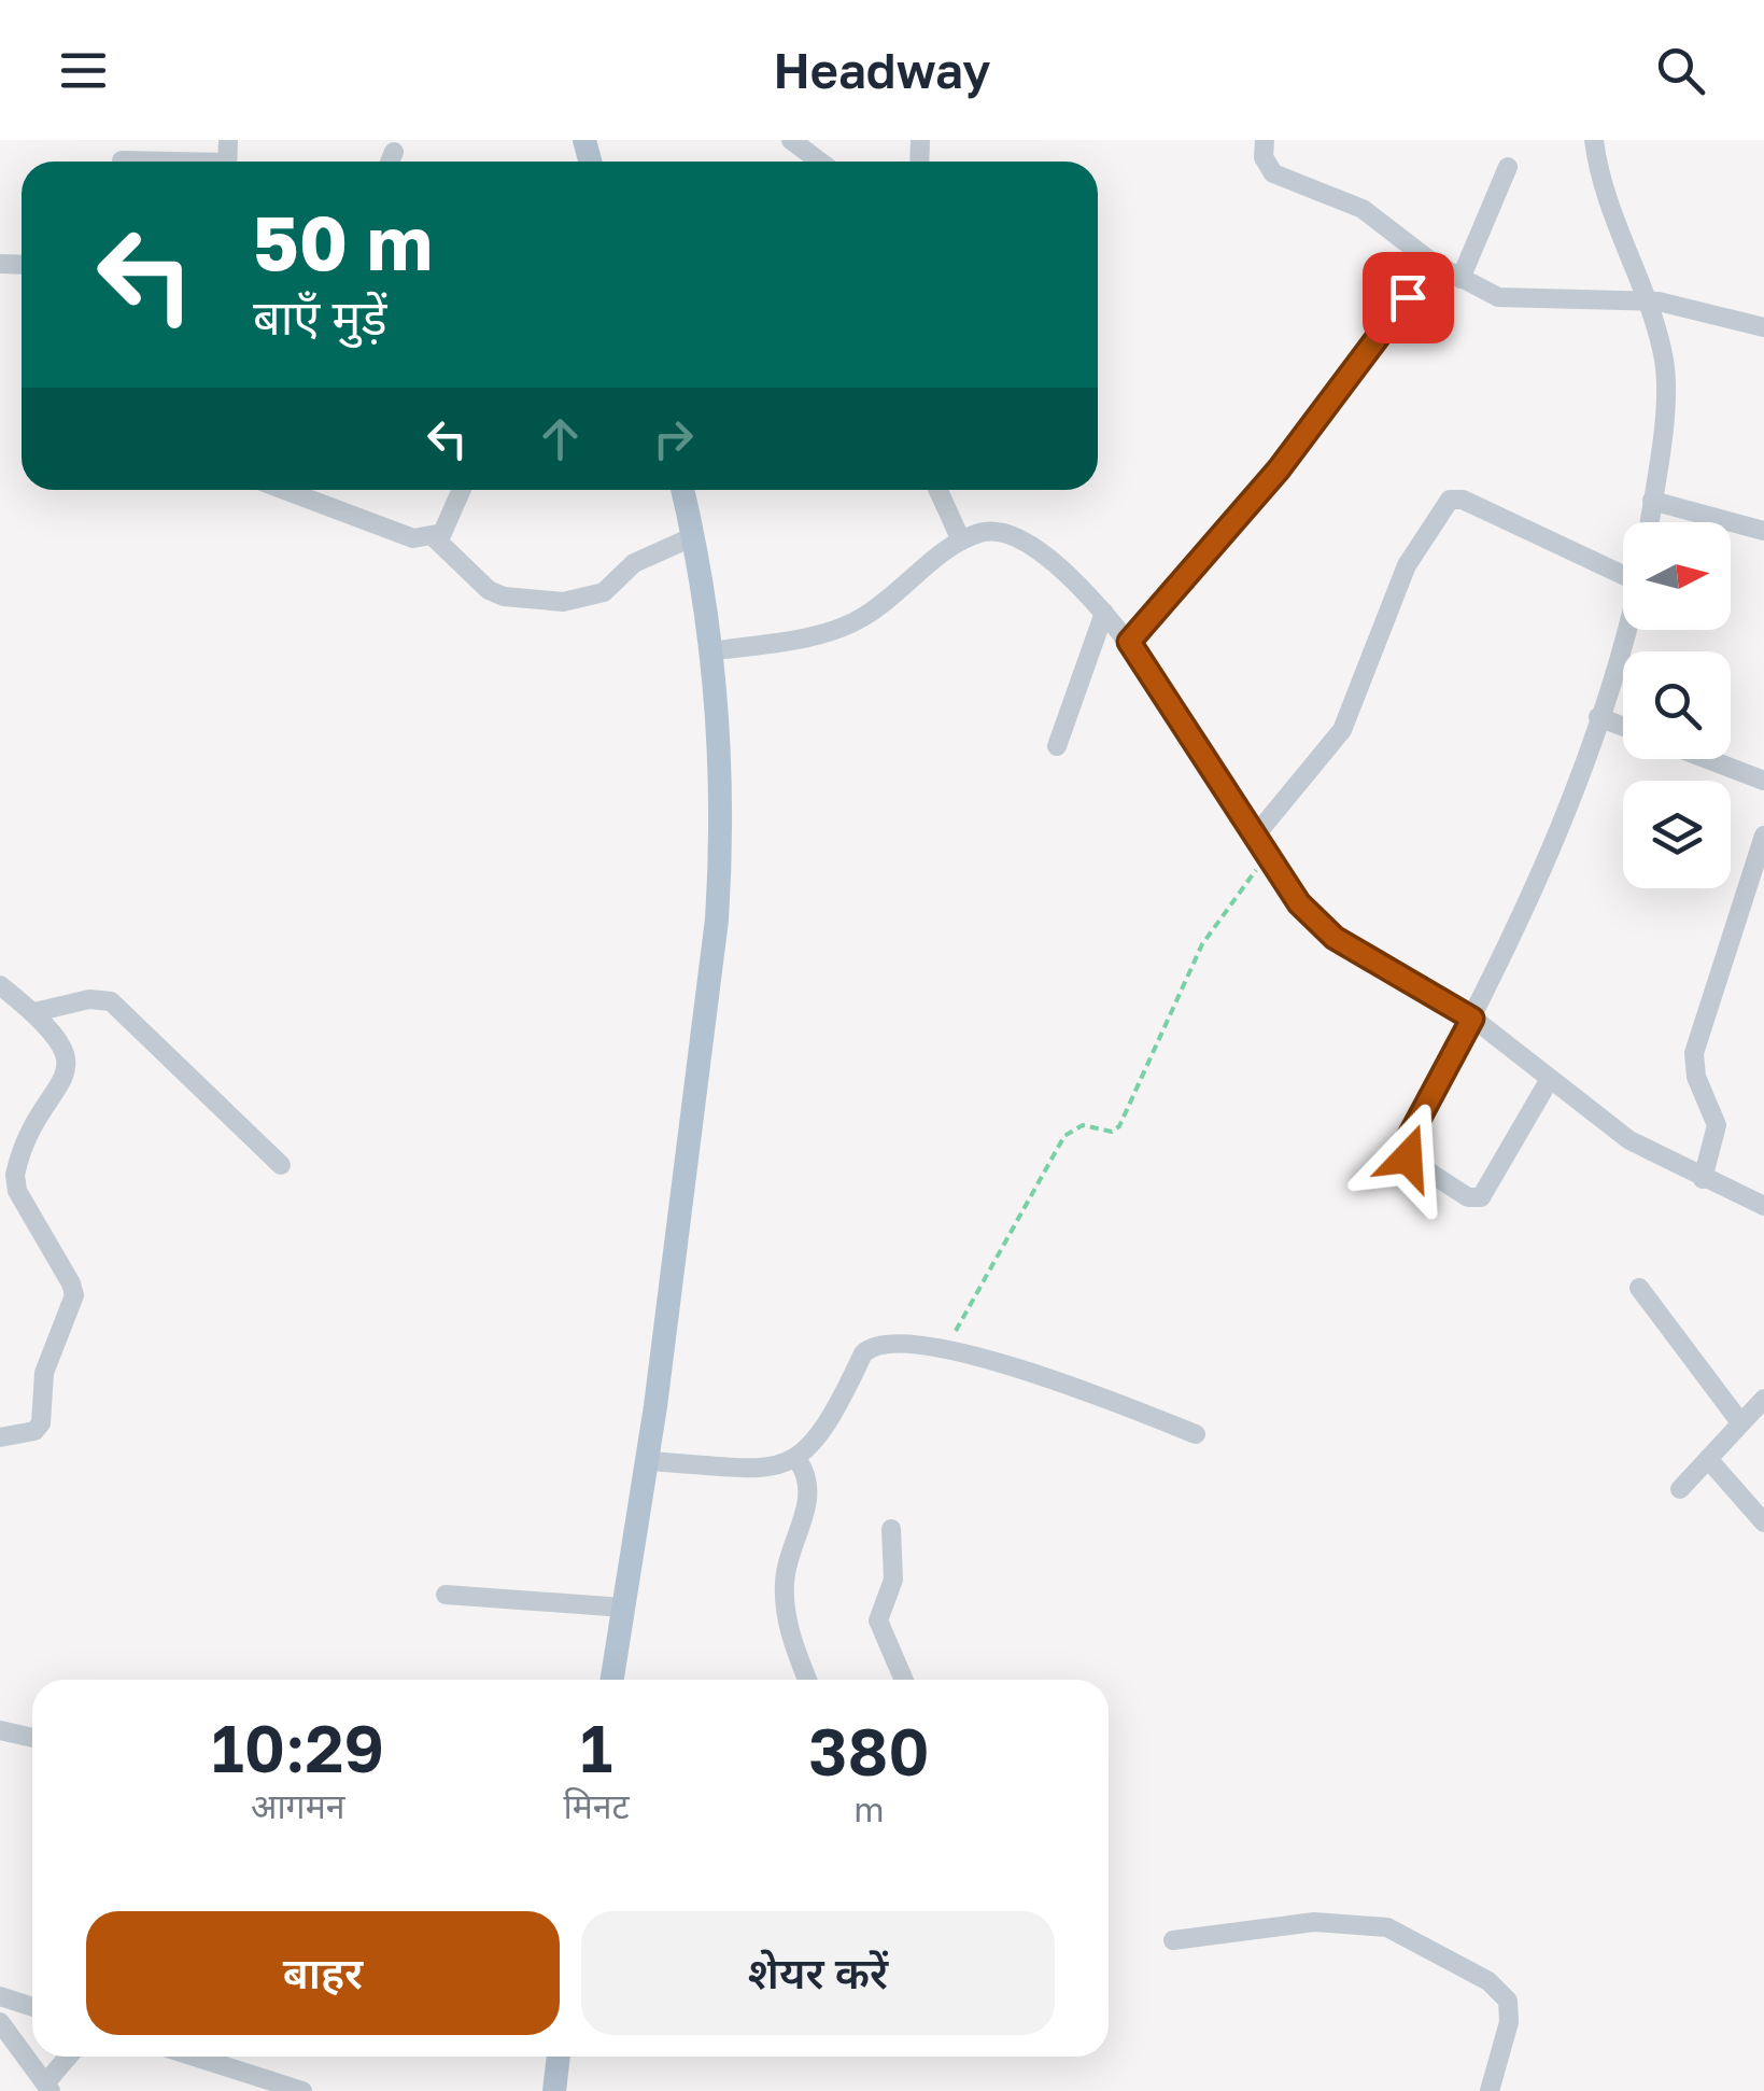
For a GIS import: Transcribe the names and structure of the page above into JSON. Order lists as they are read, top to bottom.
{
  "north": "right",
  "page": {
    "header": "Headway",
    "turn": ["50 m", "बाएँ मुड़ें"],
    "eta": [
      "10:29",
      "आगमन",
      "1",
      "मिनट",
      "380",
      "m"
    ],
    "buttons": ["बाहर", "शेयर करें"]
  }
}
